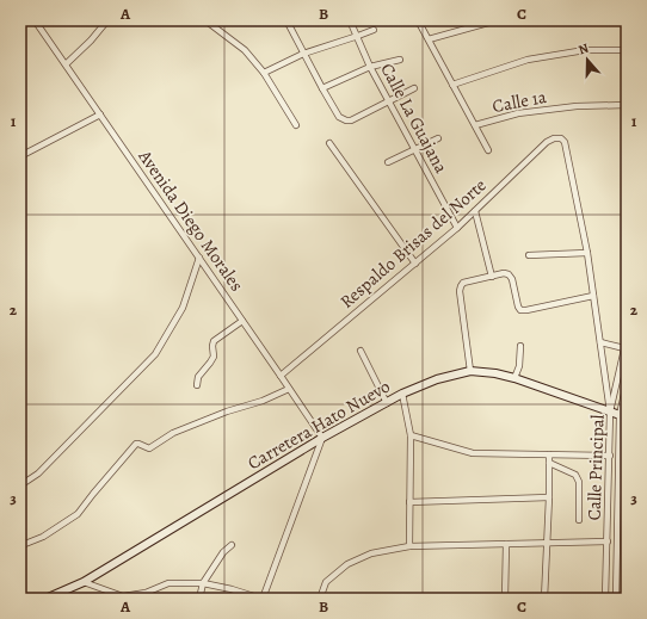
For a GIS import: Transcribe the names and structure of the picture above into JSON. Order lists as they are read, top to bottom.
{
  "streets": {
    "main road": ["Carretera Hato Nuevo"],
    "street": [
      "Calle 1a",
      "Calle La Guajana",
      "Avenida Diego Morales",
      "Respaldo Brisas del Norte",
      "Calle Principal"
    ]
  },
  "crossings": [
    ["Calle La Guajana", "Respaldo Brisas del Norte"],
    ["Avenida Diego Morales", "Respaldo Brisas del Norte"],
    ["Avenida Diego Morales", "Carretera Hato Nuevo"],
    ["Carretera Hato Nuevo", "Calle Principal"]
  ],
  "north": "top",
  "grid": {
    "columns": ["A", "B", "C"],
    "rows": ["1", "2", "3"]
  }
}
